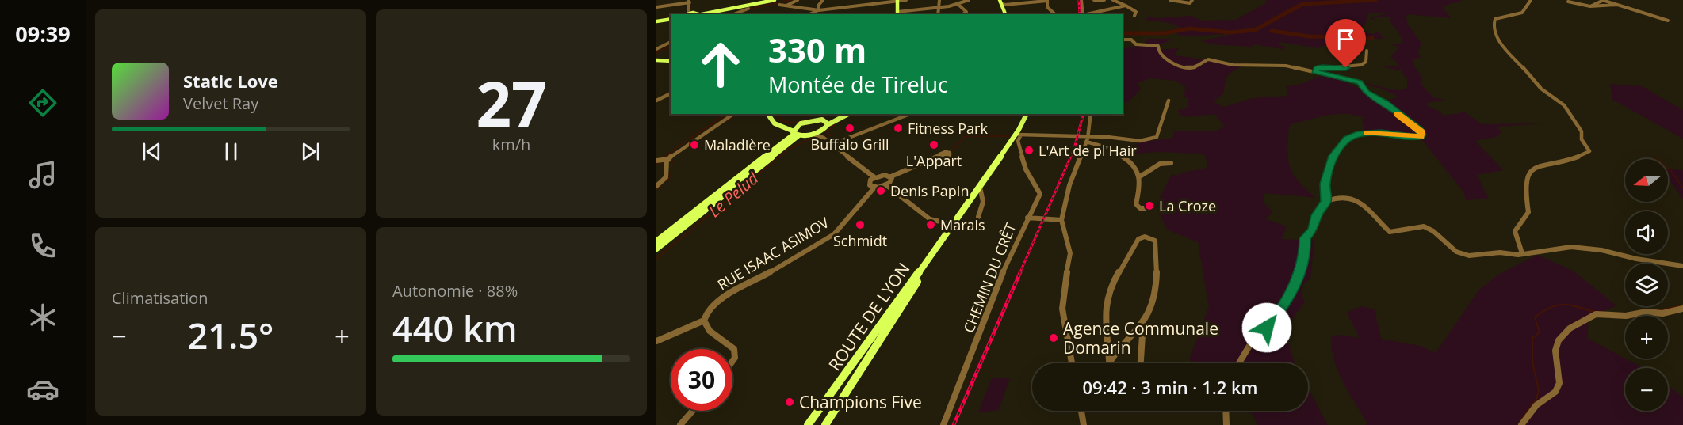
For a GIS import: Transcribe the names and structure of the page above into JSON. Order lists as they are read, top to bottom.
{
  "streets": {
    "main road": ["ROUTE DE LYON"],
    "street": ["RUE ISAAC ASIMOV", "CHEMIN DU CRÊT"]
  },
  "crossings": [
    ["CHEMIN DU CRÊT", "ROUTE DE LYON"]
  ],
  "water": ["Le Pelud"],
  "places": [
    "Buffalo Grill",
    "Fitness Park",
    "Maladière",
    "L'Appart",
    "L'Art de pl'Hair",
    "Denis Papin",
    "La Croze",
    "Schmidt",
    "Marais",
    "Agence Communale Domarin",
    "Champions Five"
  ],
  "north": "left",
  "page": {
    "tabs": "09:39",
    "tile": [
      ["27", "km/h"],
      "Climatisation",
      ["Autonomie · 88%", "440 km"]
    ],
    "turn": ["330 m", "Montée de Tireluc"],
    "song": ["Static Love", "Velvet Ray"],
    "map_buttons": ["+", "−"],
    "heat": ["−", "21.5°", "+"],
    "limit": "30",
    "trip": "09:42 · 3 min · 1.2 km"
  }
}
